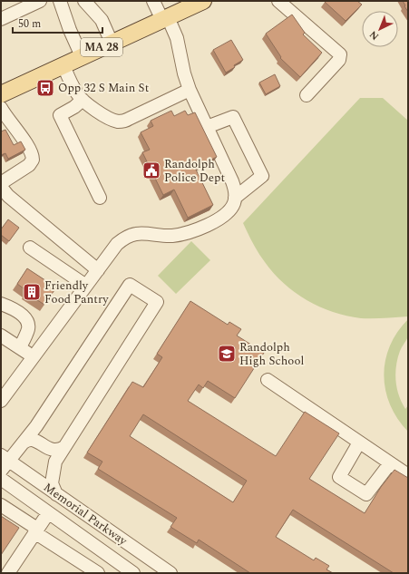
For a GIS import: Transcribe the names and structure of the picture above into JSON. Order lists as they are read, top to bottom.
{
  "streets": {
    "main road": ["MA 28"],
    "street": ["Memorial Parkway"]
  },
  "places": {
    "bus stop": ["Opp 32 S Main St"],
    "public building": ["Randolph Police Dept"],
    "building": ["Friendly Food Pantry"],
    "school or university": ["Randolph High School"]
  },
  "scale_bar": "50 m",
  "north": "bottom left"
}
